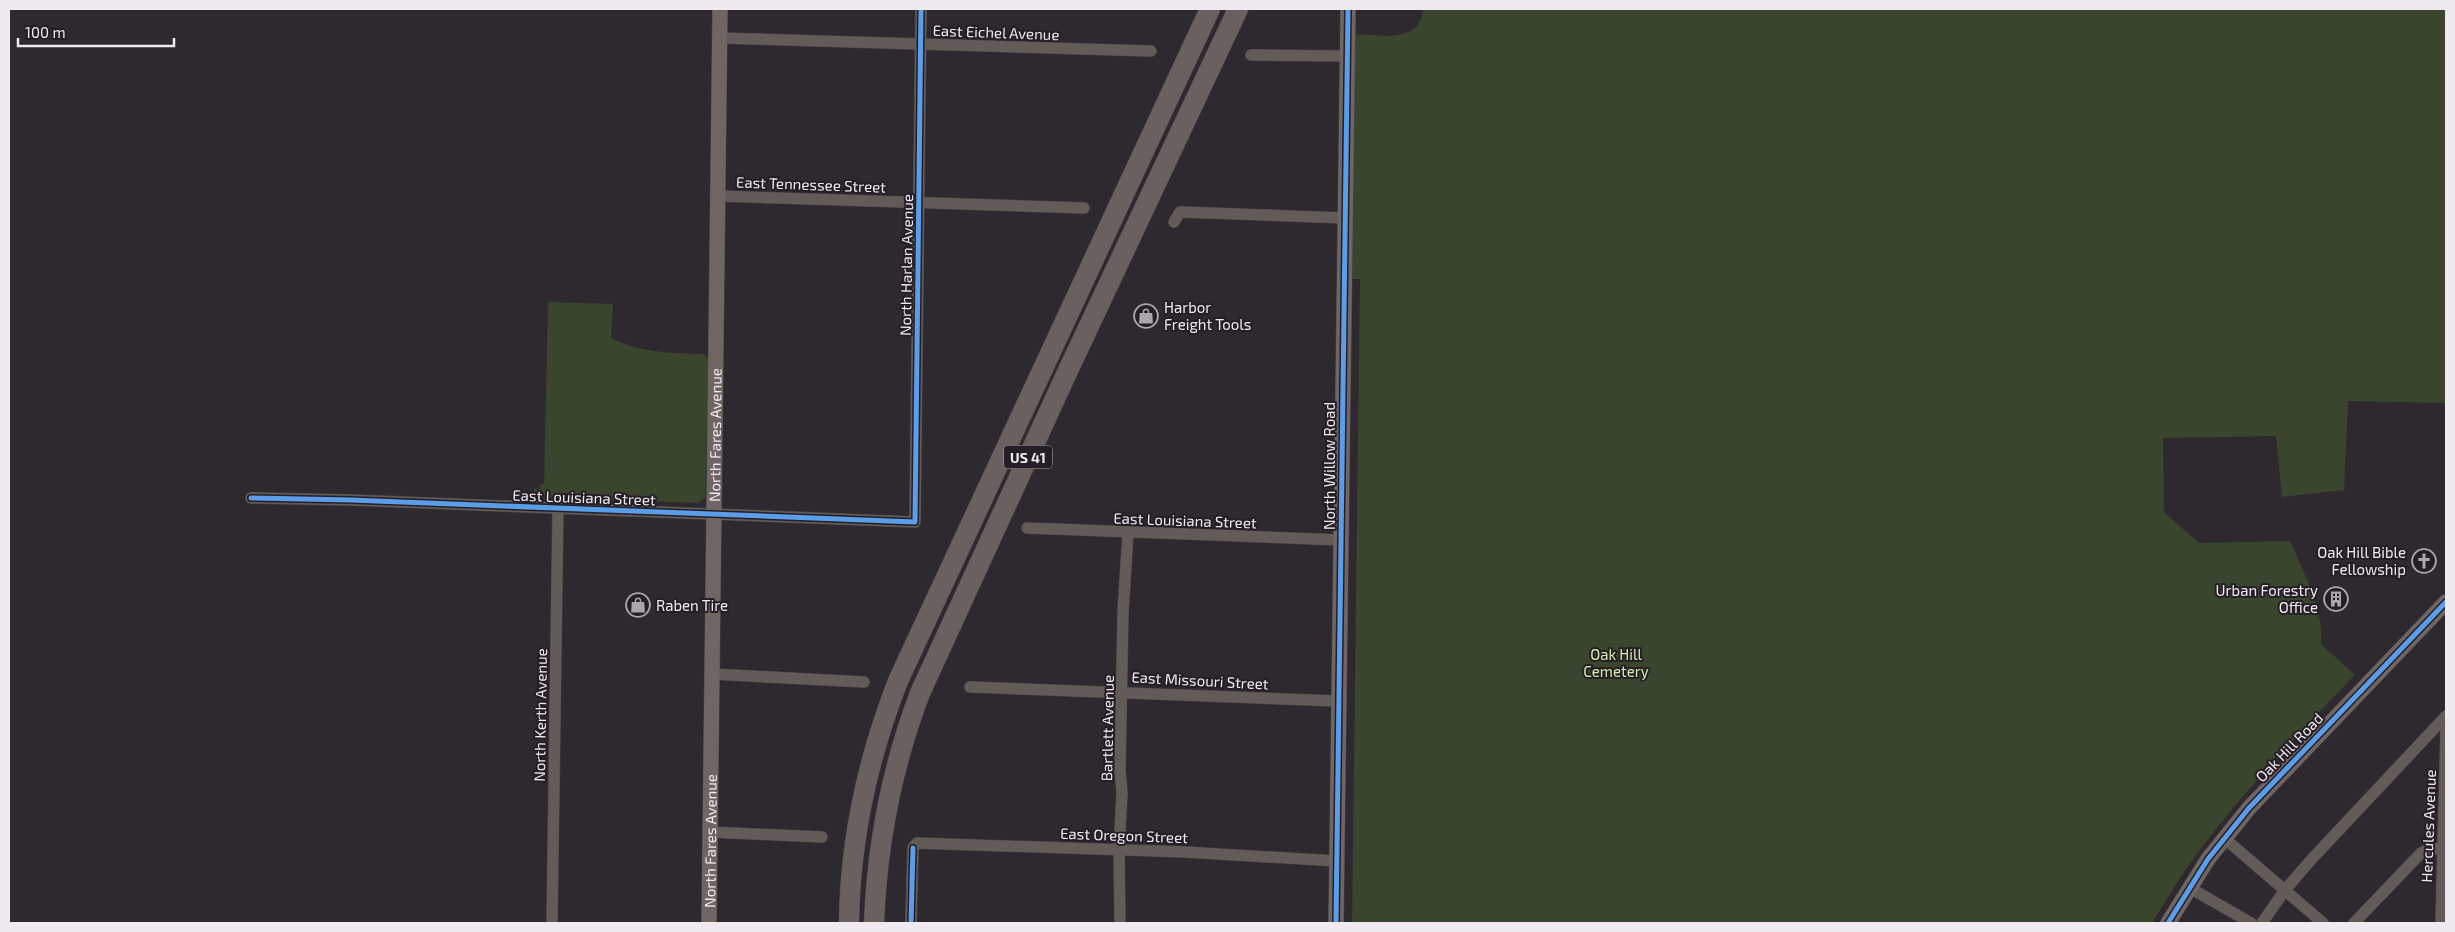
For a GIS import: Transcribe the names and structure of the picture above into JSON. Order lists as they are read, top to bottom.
{
  "streets": {
    "highway": ["US 41"],
    "street": [
      "East Eichel Avenue",
      "East Tennessee Street",
      "North Harlan Avenue",
      "North Fares Avenue",
      "North Willow Road",
      "East Louisiana Street",
      "East Missouri Street",
      "North Kerth Avenue",
      "Bartlett Avenue",
      "Oak Hill Road",
      "Hercules Avenue",
      "East Oregon Street"
    ]
  },
  "crossings": [
    ["East Eichel Avenue", "North Harlan Avenue"],
    ["East Eichel Avenue", "North Fares Avenue"],
    ["East Tennessee Street", "North Harlan Avenue"],
    ["East Tennessee Street", "North Fares Avenue"],
    ["North Harlan Avenue", "East Louisiana Street"],
    ["North Fares Avenue", "East Louisiana Street"],
    ["North Willow Road", "East Louisiana Street"],
    ["North Willow Road", "East Missouri Street"],
    ["North Willow Road", "East Oregon Street"],
    ["East Louisiana Street", "North Kerth Avenue"],
    ["East Louisiana Street", "Bartlett Avenue"],
    ["East Missouri Street", "Bartlett Avenue"],
    ["Bartlett Avenue", "East Oregon Street"]
  ],
  "parks": ["Oak Hill Cemetery"],
  "places": {
    "shop": ["Harbor Freight Tools", "Raben Tire"],
    "church": ["Oak Hill Bible Fellowship"],
    "building": ["Urban Forestry Office"]
  },
  "scale_bar": "100 m"
}
